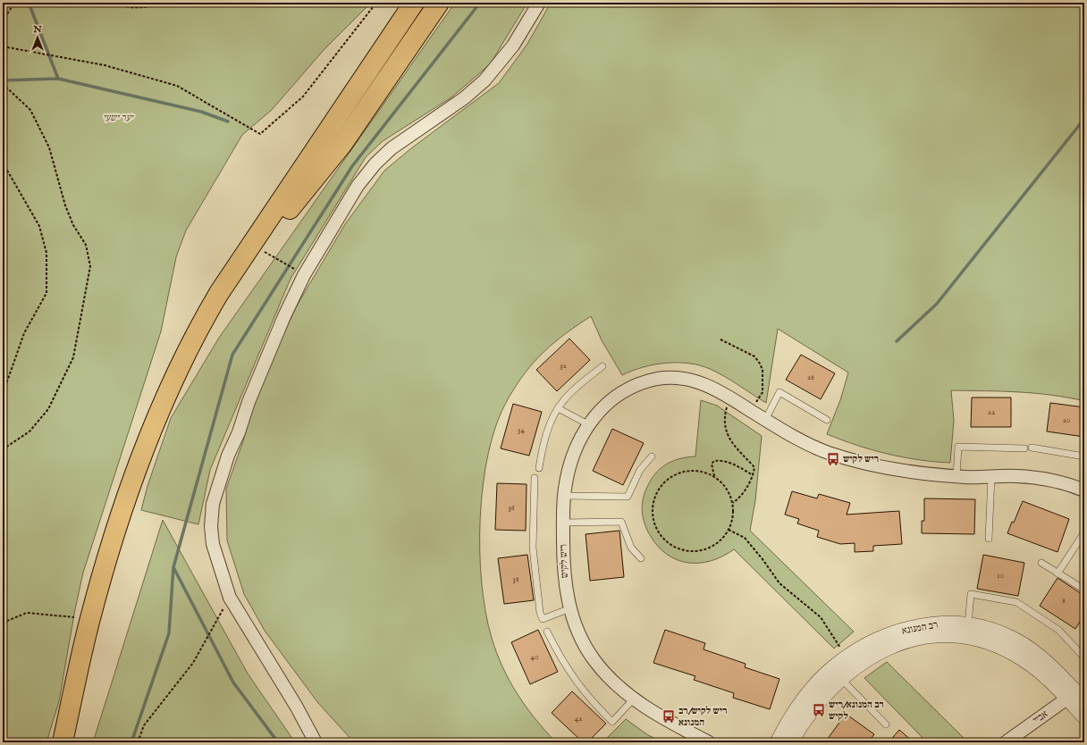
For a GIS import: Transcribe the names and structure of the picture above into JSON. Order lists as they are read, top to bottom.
{
  "streets": {
    "street": ["ריש לקיש", "רב המנונא", "אביי"]
  },
  "crossings": [
    ["רב המנונא", "אביי"]
  ],
  "parks": ["יער ישעי"],
  "places": {
    "bus stop": ["ריש לקיש", "רב המנונא/ריש לקיש", "ריש לקיש/רב המנונא"]
  },
  "house_numbers": [
    "32",
    "28",
    "22",
    "20",
    "34",
    "36",
    "10",
    "38",
    "8",
    "40",
    "42"
  ],
  "north": "top"
}
